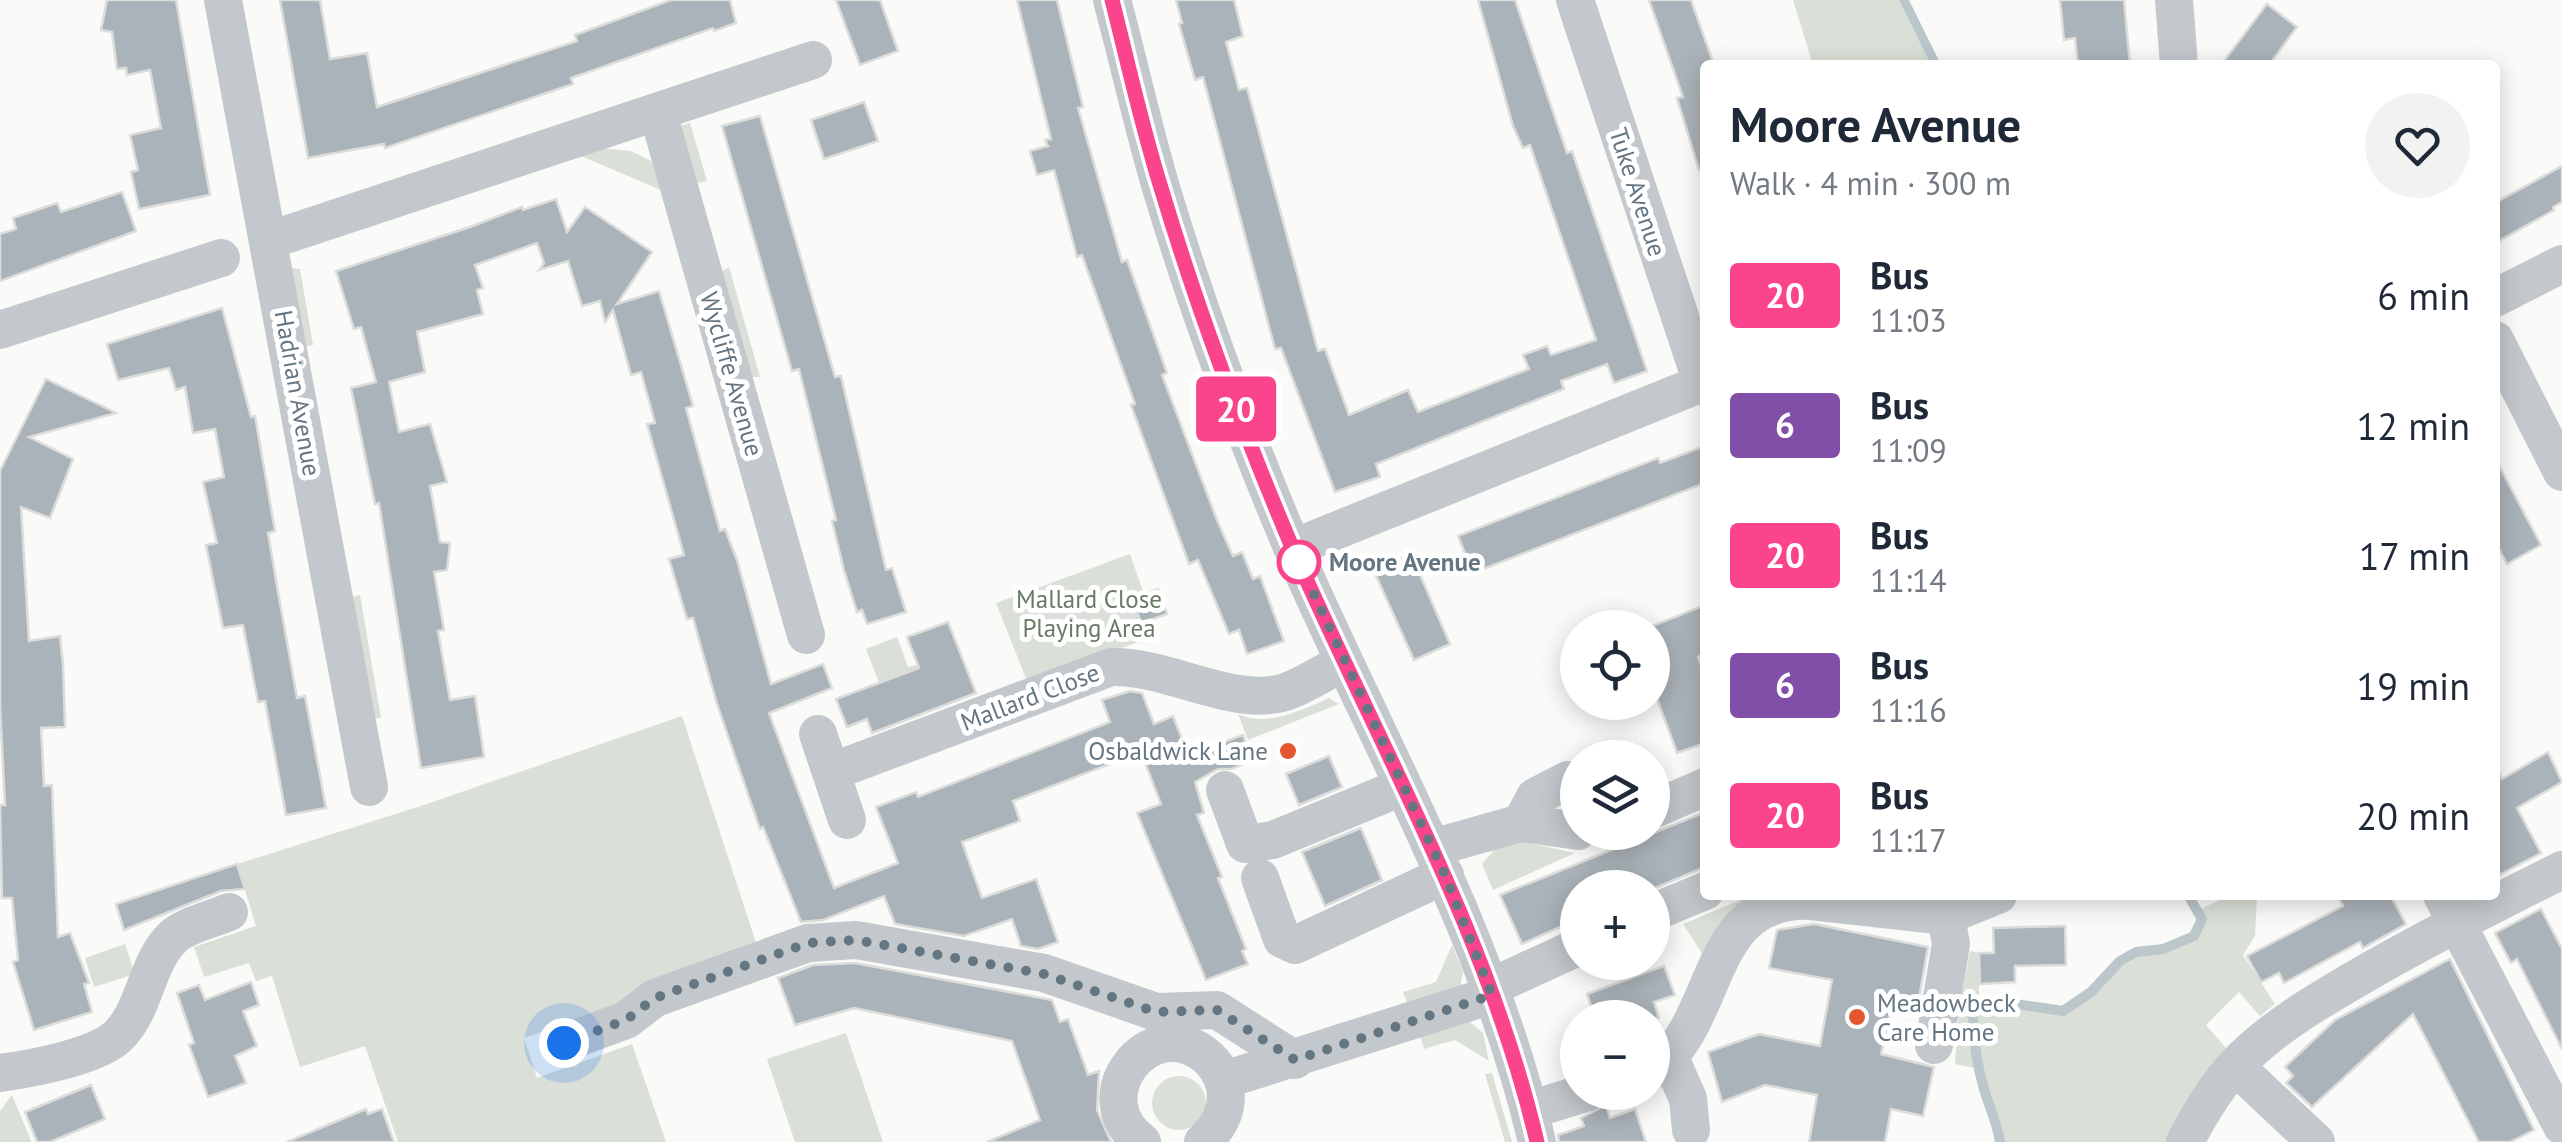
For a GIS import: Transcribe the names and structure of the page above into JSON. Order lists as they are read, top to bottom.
{
  "streets": {
    "street": [
      "Tuke Avenue",
      "Wycliffe Avenue",
      "Hadrian Avenue",
      "Mallard Close"
    ]
  },
  "parks": ["Mallard Close Playing Area"],
  "places": ["Moore Avenue", "Osbaldwick Lane", "Meadowbeck Care Home"],
  "lines": ["bus line 20"],
  "page": {
    "on_map": "20",
    "heading": ["Moore Avenue", "Walk · 4 min · 300 m"],
    "list": [
      {
        "mark": "20",
        "name": "Bus",
        "note": "11:03",
        "value": "6 min"
      },
      {
        "mark": "6",
        "name": "Bus",
        "note": "11:09",
        "value": "12 min"
      },
      {
        "mark": "20",
        "name": "Bus",
        "note": "11:14",
        "value": "17 min"
      },
      {
        "mark": "6",
        "name": "Bus",
        "note": "11:16",
        "value": "19 min"
      },
      {
        "mark": "20",
        "name": "Bus",
        "note": "11:17",
        "value": "20 min"
      }
    ],
    "map_buttons": ["+", "−"]
  }
}
